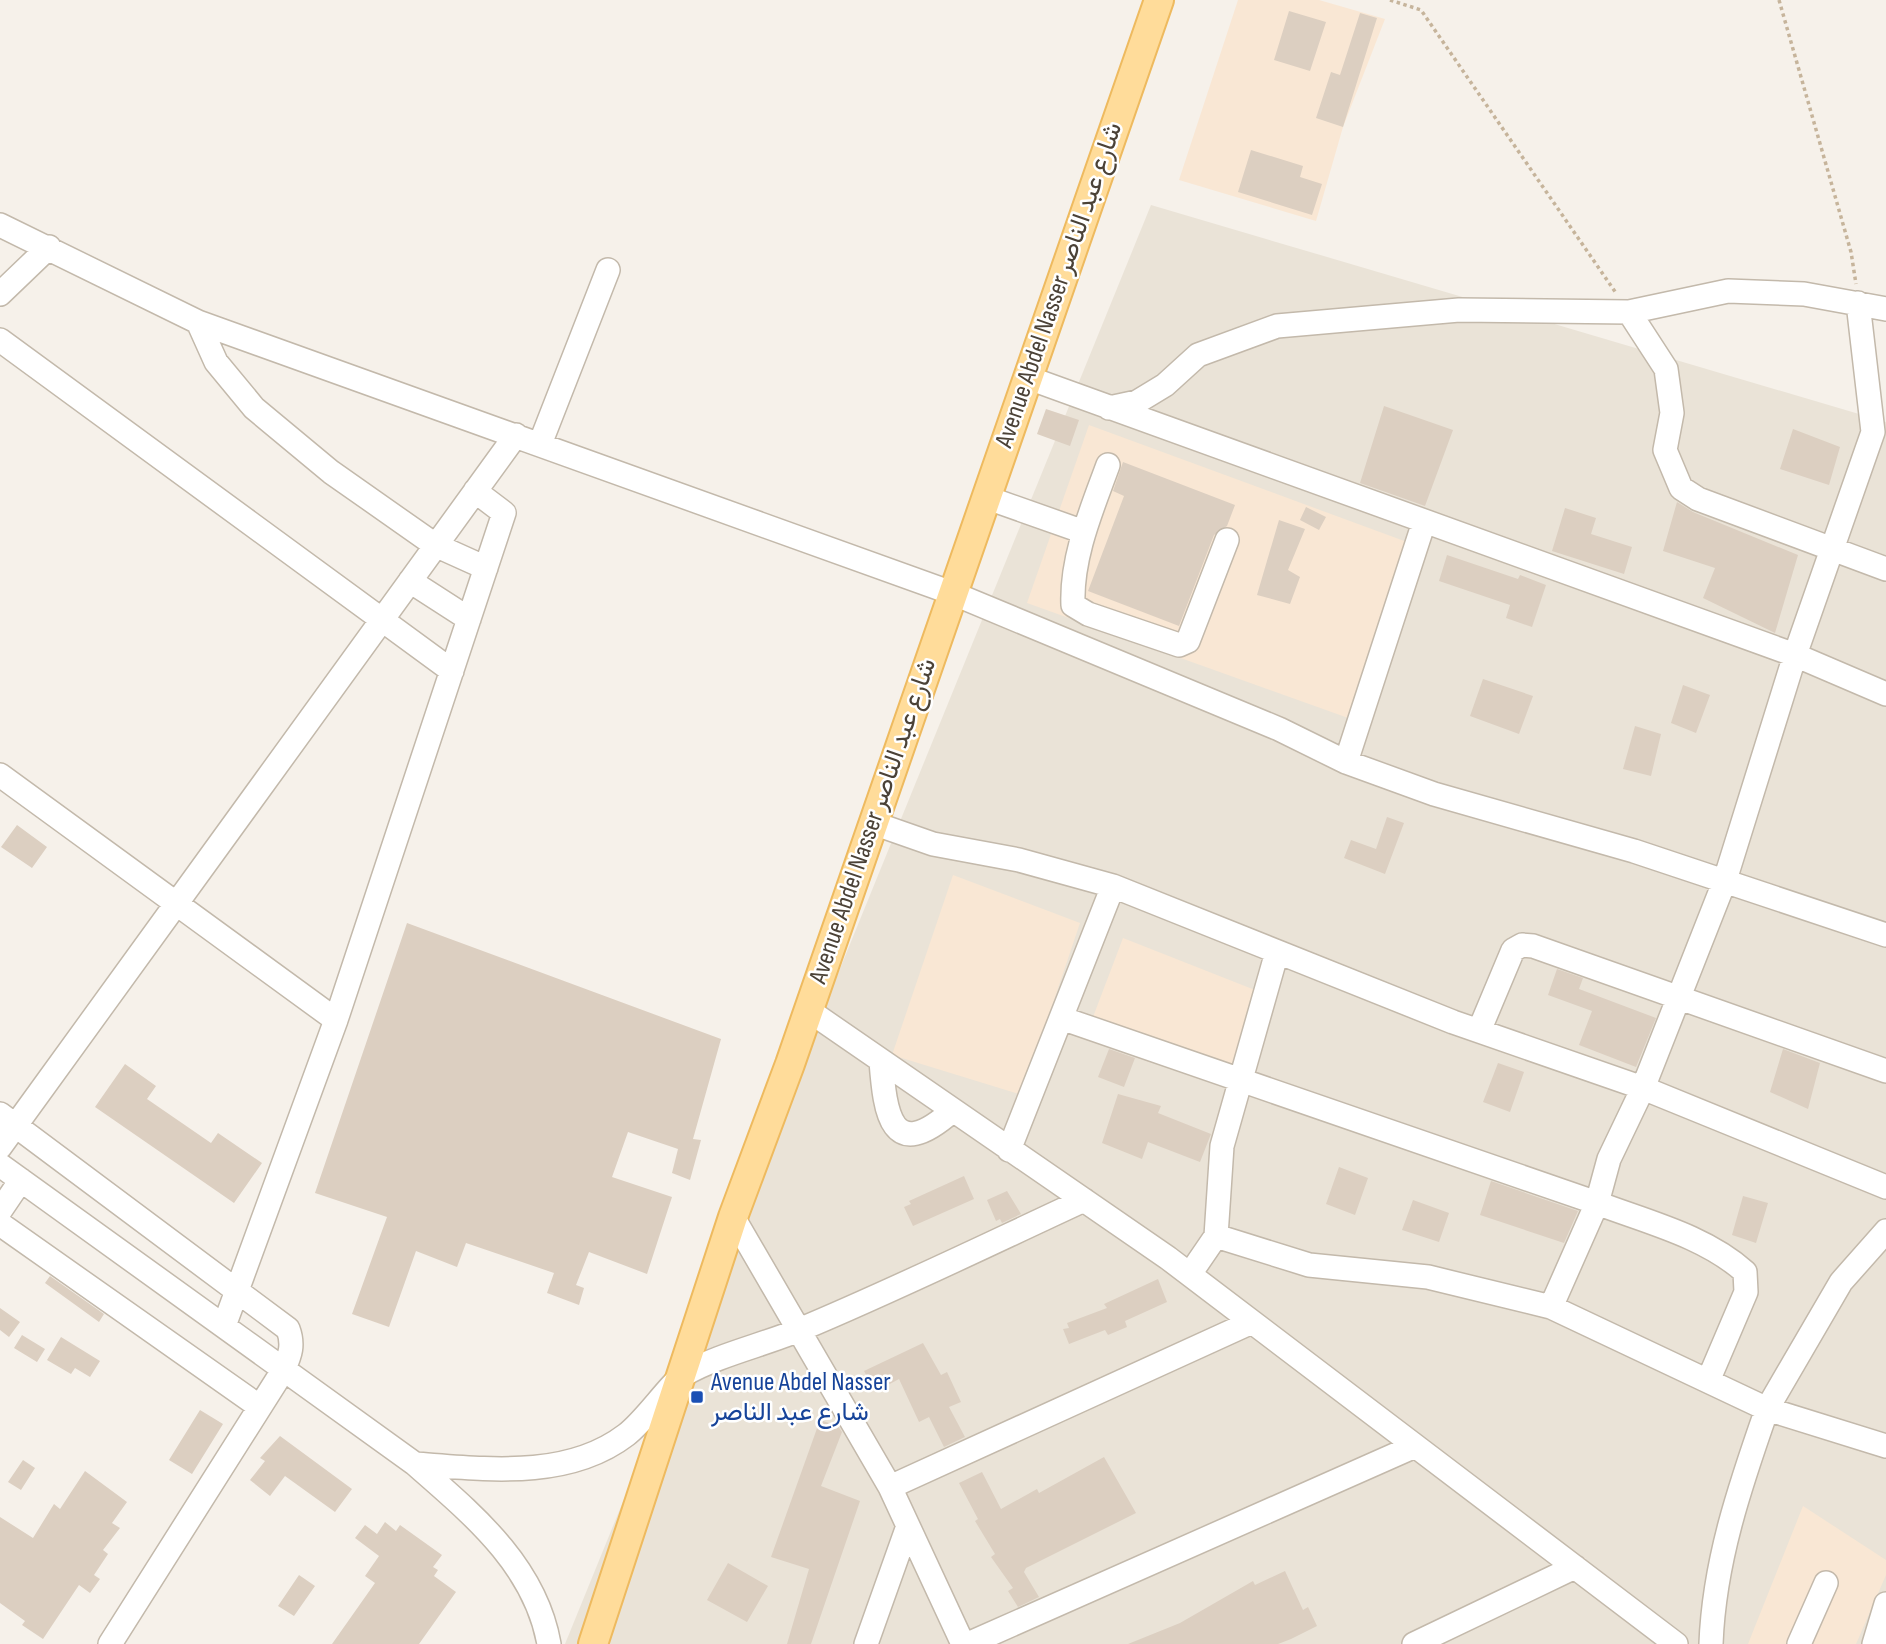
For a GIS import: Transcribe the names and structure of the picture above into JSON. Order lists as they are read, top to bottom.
{
  "streets": {
    "main road": ["Avenue Abdel Nasser شارع عبد الناصر"]
  },
  "places": {
    "transit": ["Avenue Abdel Nasser شارع عبد الناصر"]
  }
}
